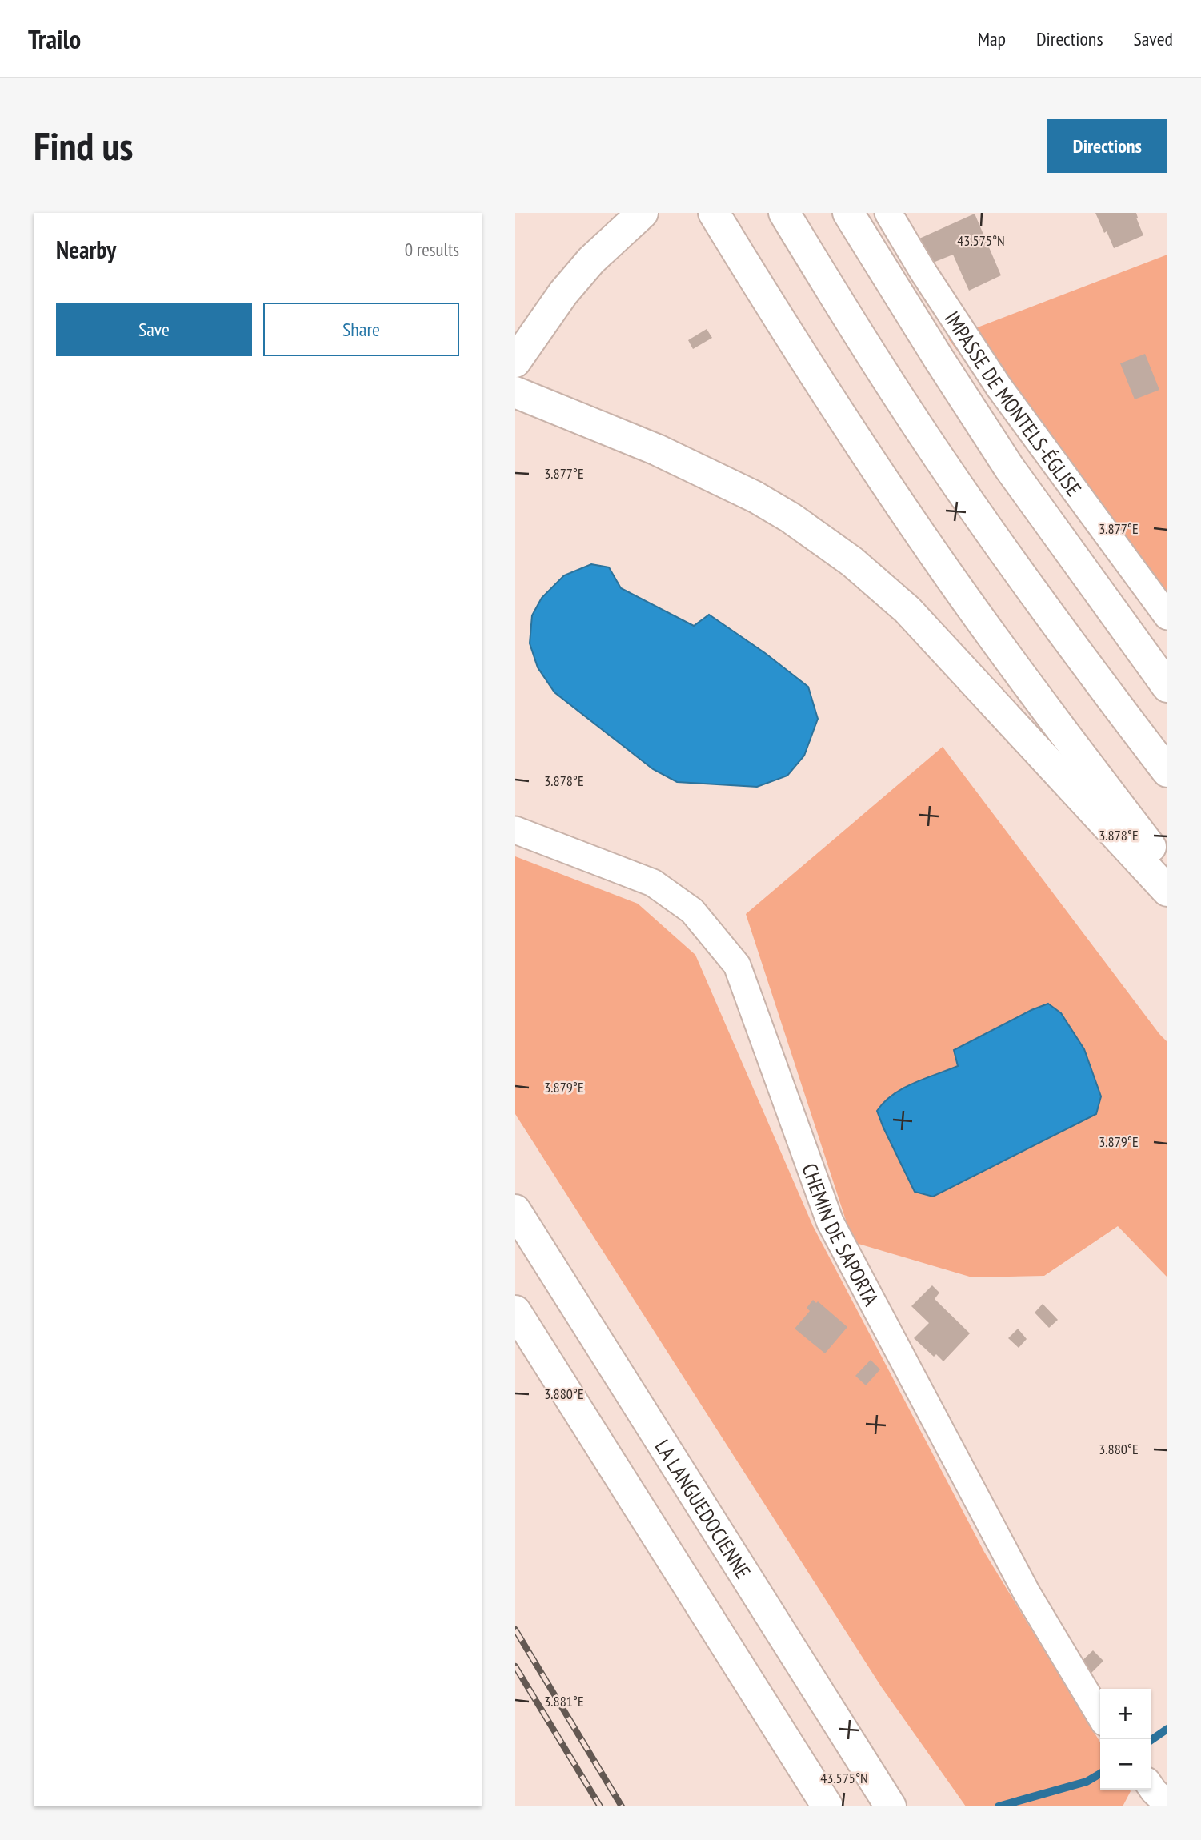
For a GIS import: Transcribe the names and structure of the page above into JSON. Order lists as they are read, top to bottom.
{
  "streets": {
    "main road": ["LA LANGUEDOCIENNE"],
    "street": ["IMPASSE DE MONTELS-ÉGLISE", "CHEMIN DE SAPORTA"]
  },
  "page": {
    "header": "Trailo",
    "nav": ["Map", "Directions", "Saved"],
    "buttons": [
      "Directions",
      ["Save", "Share"]
    ],
    "title": "Find us",
    "heading": ["Nearby", "0 results"],
    "map_buttons": ["+", "−"]
  },
  "coordinates": [
    "43.575°N",
    "3.877°E",
    "3.878°E",
    "3.879°E",
    "3.880°E",
    "3.881°E"
  ]
}
